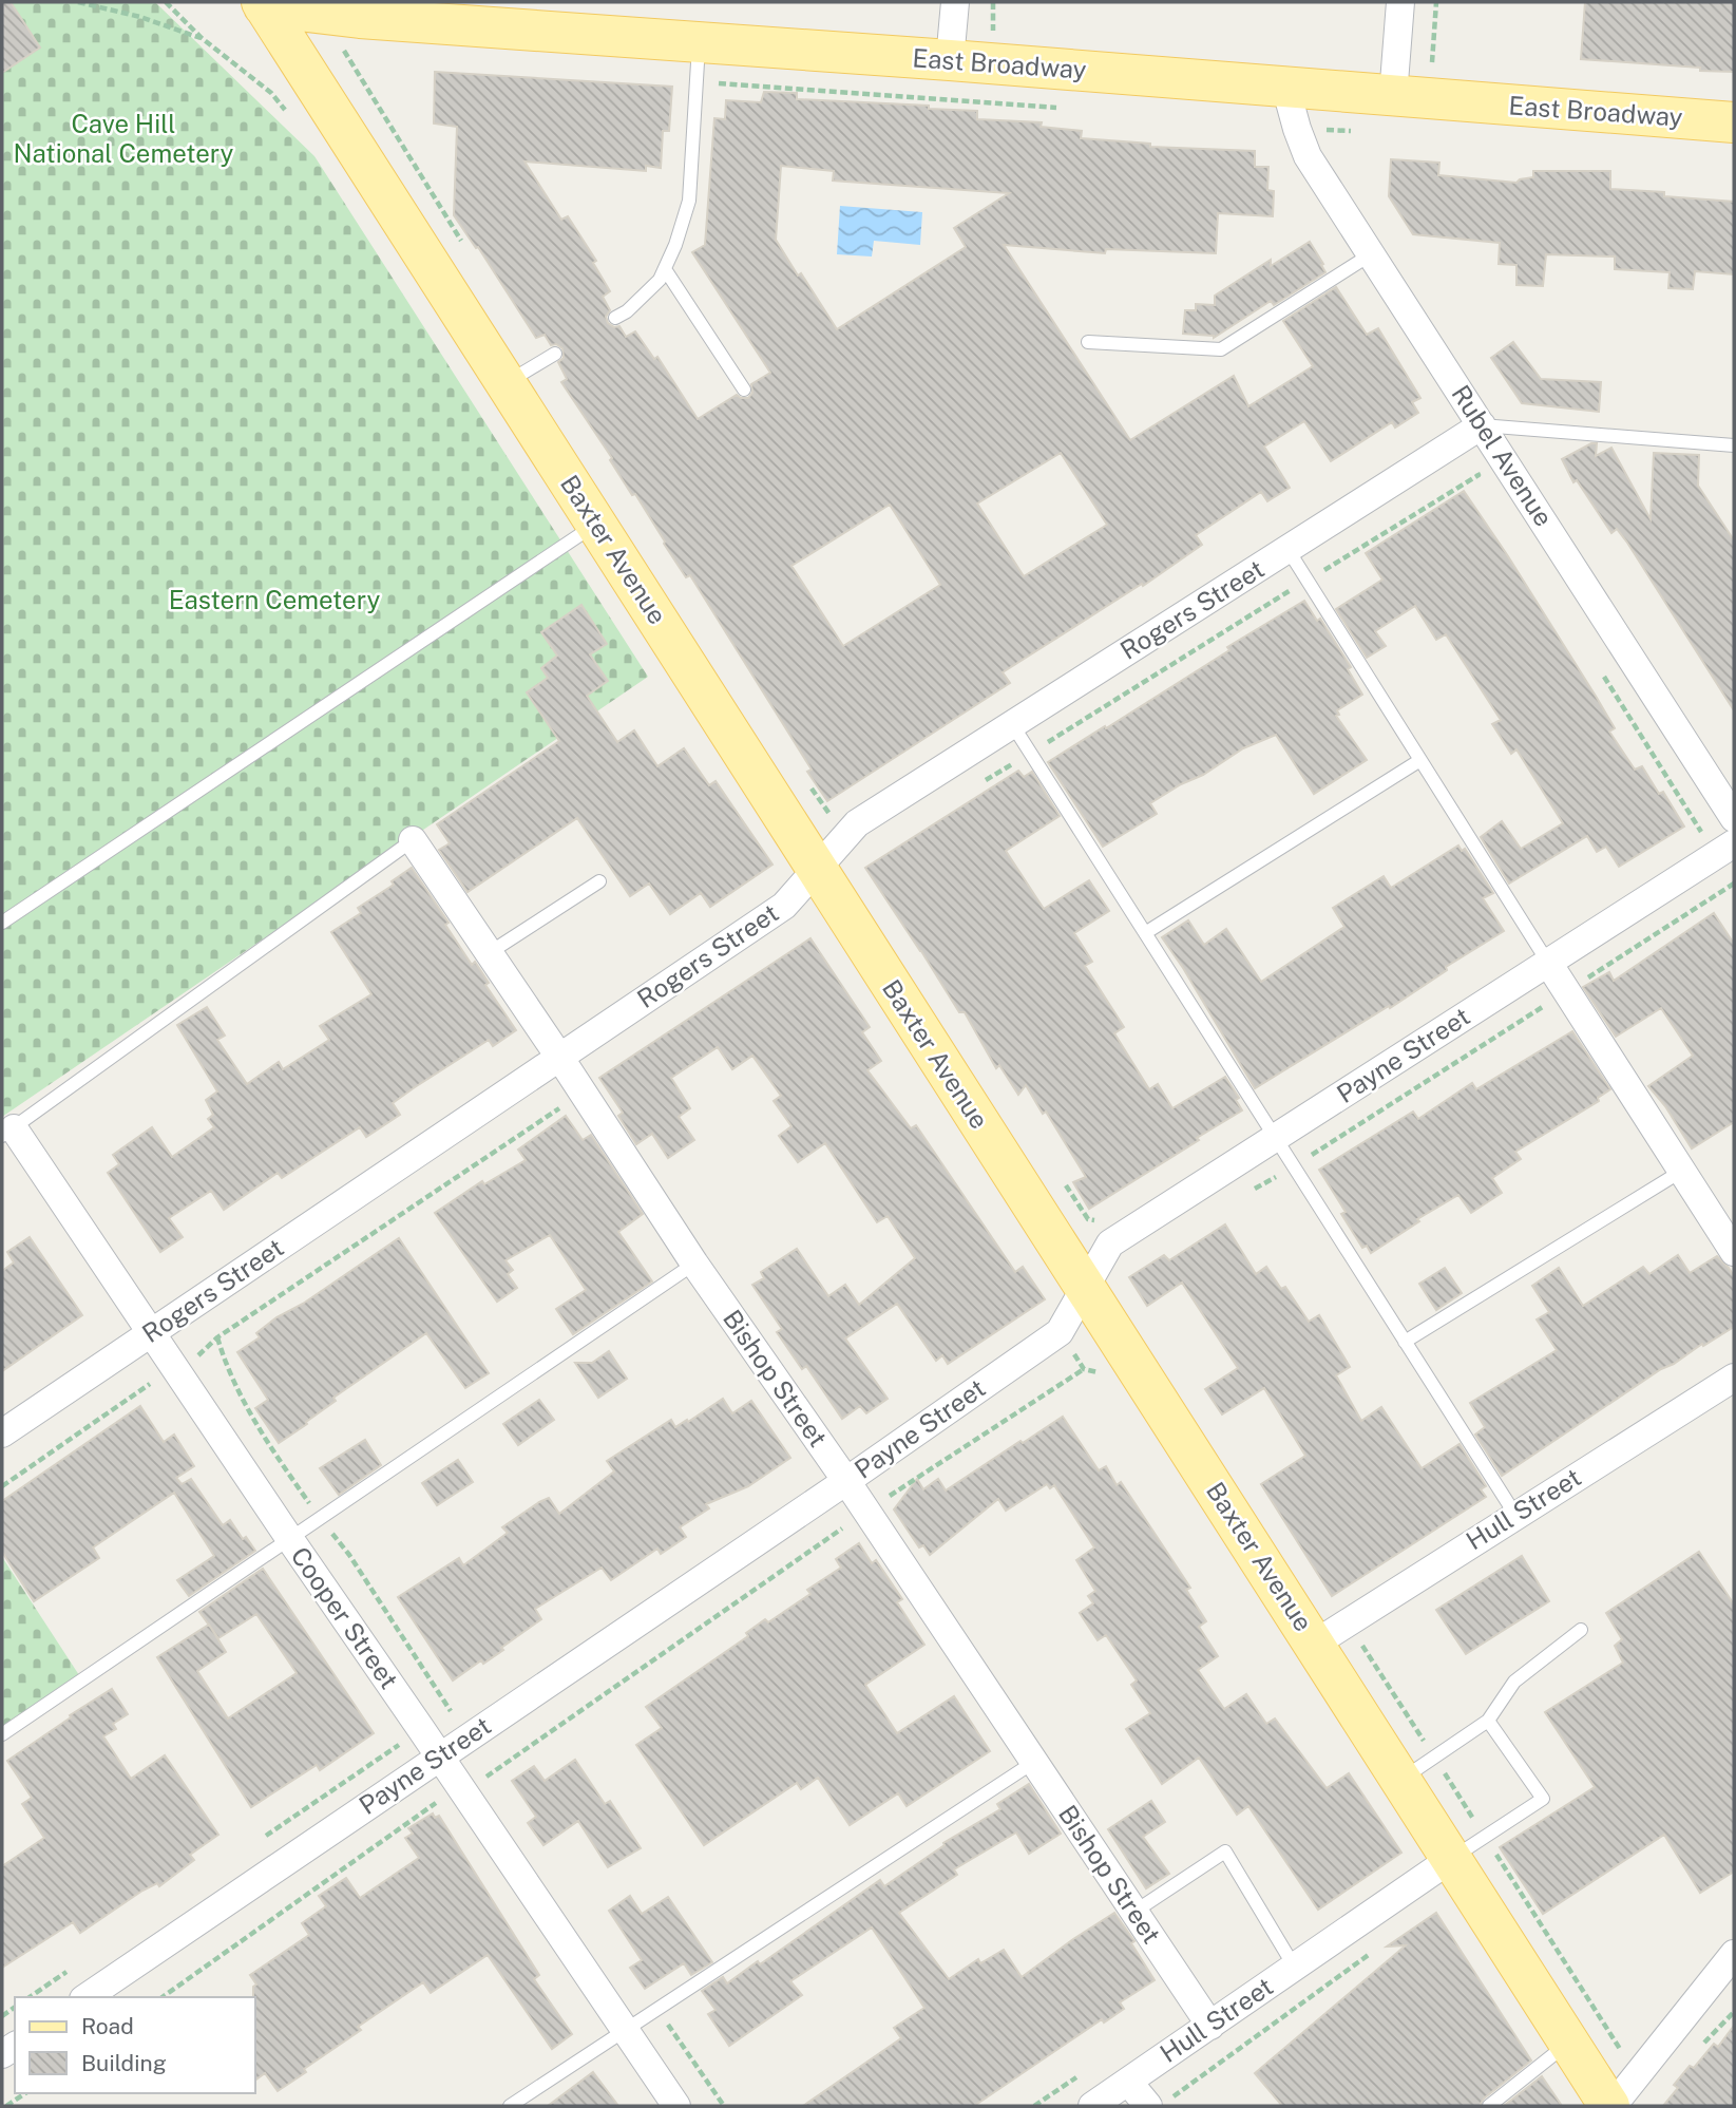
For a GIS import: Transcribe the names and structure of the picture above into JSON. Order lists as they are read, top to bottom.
{
  "streets": {
    "main road": ["East Broadway", "Baxter Avenue"],
    "street": [
      "Rubel Avenue",
      "Rogers Street",
      "Payne Street",
      "Bishop Street",
      "Hull Street",
      "Cooper Street"
    ]
  },
  "crossings": [
    ["East Broadway", "Rubel Avenue"],
    ["East Broadway", "Baxter Avenue"],
    ["Rubel Avenue", "Rogers Street"],
    ["Baxter Avenue", "Rogers Street"],
    ["Baxter Avenue", "Payne Street"],
    ["Baxter Avenue", "Hull Street"],
    ["Rogers Street", "Bishop Street"],
    ["Rogers Street", "Cooper Street"],
    ["Payne Street", "Bishop Street"],
    ["Payne Street", "Cooper Street"],
    ["Bishop Street", "Hull Street"]
  ],
  "parks": ["Cave Hill National Cemetery", "Eastern Cemetery"],
  "legend": ["Road", "Building"]
}
